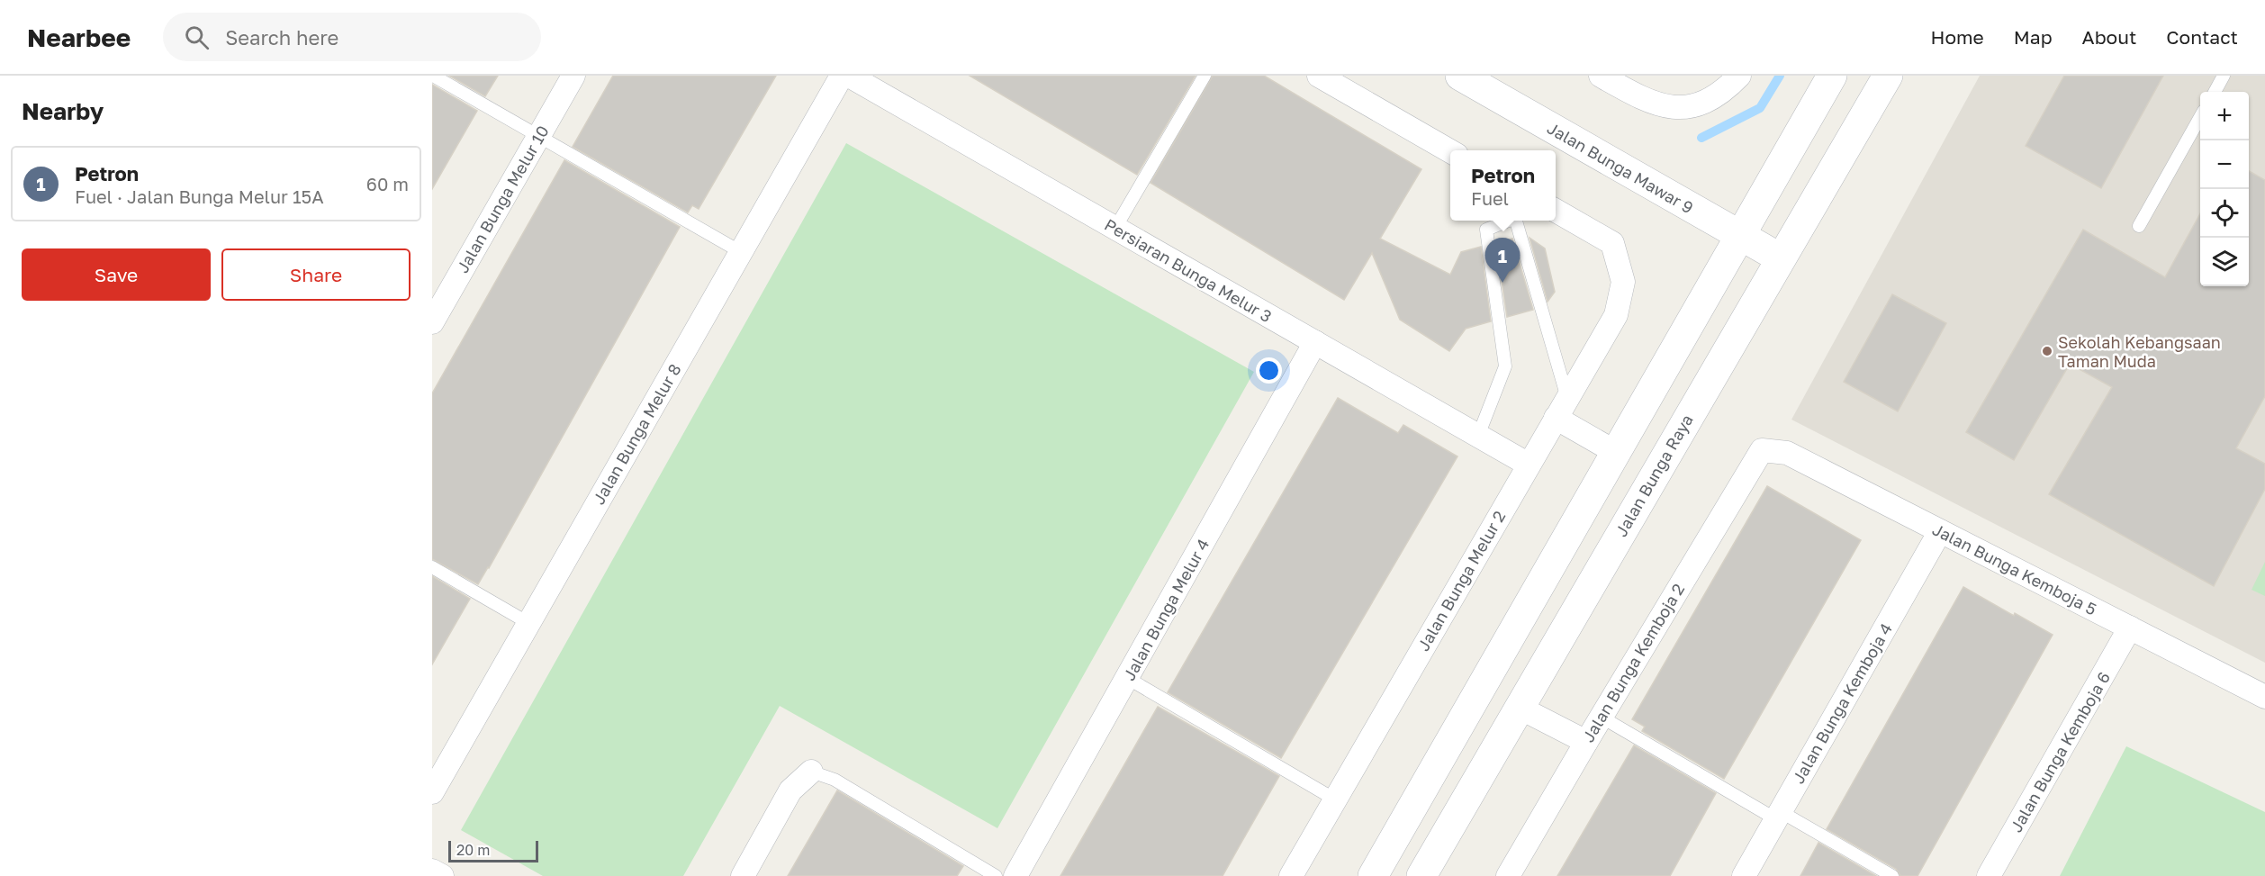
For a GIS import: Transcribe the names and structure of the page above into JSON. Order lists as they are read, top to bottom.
{
  "streets": {
    "street": [
      "Jalan Bunga Mawar 9",
      "Jalan Bunga Melur 10",
      "Persiaran Bunga Melur 3",
      "Jalan Bunga Melur 8",
      "Jalan Bunga Raya",
      "Jalan Bunga Kemboja 5",
      "Jalan Bunga Melur 2",
      "Jalan Bunga Melur 4",
      "Jalan Bunga Kemboja 2",
      "Jalan Bunga Kemboja 4",
      "Jalan Bunga Kemboja 6"
    ]
  },
  "crossings": [
    ["Jalan Bunga Mawar 9", "Jalan Bunga Raya"],
    ["Persiaran Bunga Melur 3", "Jalan Bunga Melur 2"],
    ["Persiaran Bunga Melur 3", "Jalan Bunga Melur 4"],
    ["Jalan Bunga Kemboja 5", "Jalan Bunga Kemboja 2"],
    ["Jalan Bunga Kemboja 5", "Jalan Bunga Kemboja 4"],
    ["Jalan Bunga Kemboja 5", "Jalan Bunga Kemboja 6"]
  ],
  "places": ["Sekolah Kebangsaan Taman Muda"],
  "scale_bar": "20 m",
  "page": {
    "header": "Nearbee",
    "search": "Search here",
    "nav": [
      "Home",
      "Map",
      "About",
      "Contact"
    ],
    "heading": "Nearby",
    "map_buttons": ["+", "−"],
    "list": [
      {
        "mark": "1",
        "name": "Petron",
        "note": "Fuel · Jalan Bunga Melur 15A",
        "value": "60 m"
      }
    ],
    "popup": ["Petron", "Fuel"],
    "buttons": ["Save", "Share"],
    "pins": "1",
    "scale": "20 m"
  }
}
